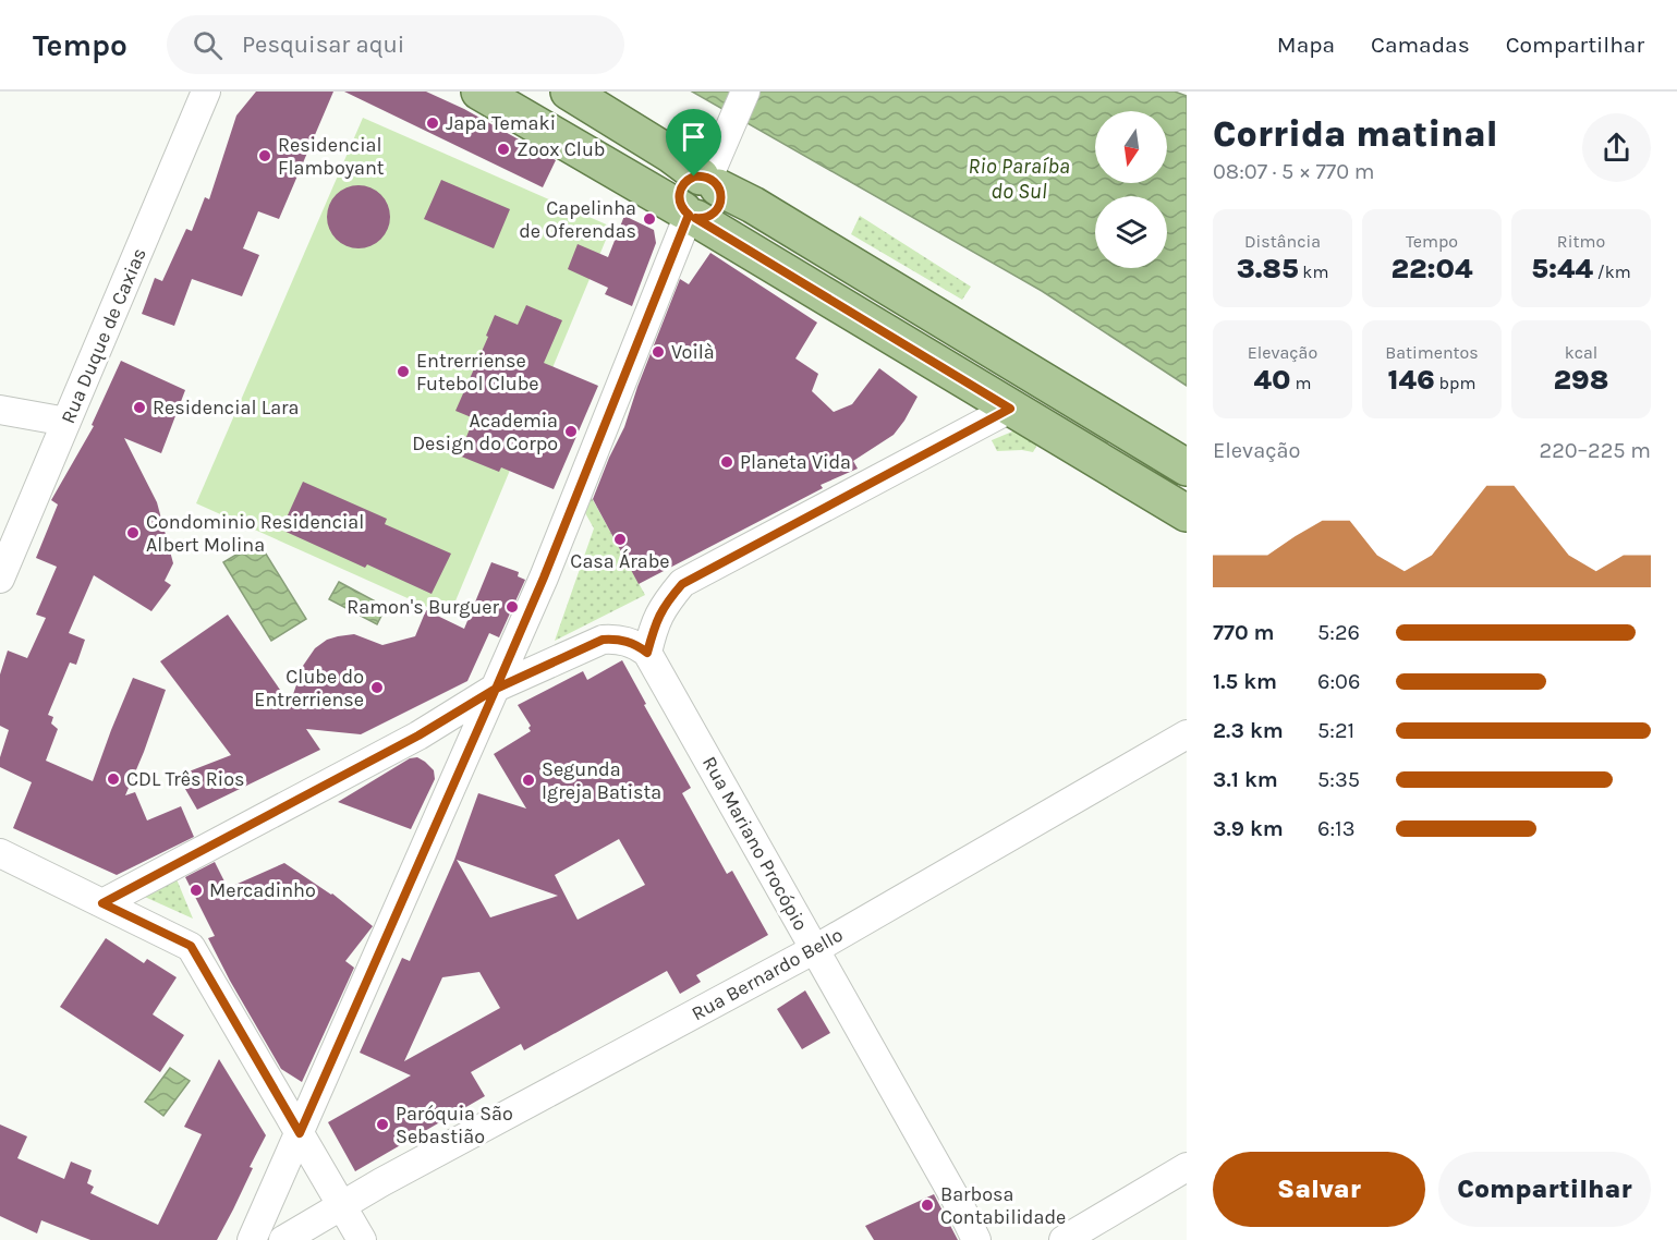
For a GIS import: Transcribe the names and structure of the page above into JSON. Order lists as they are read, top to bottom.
{
  "streets": {
    "street": ["Rua Duque de Caxias", "Rua Mariano Procópio", "Rua Bernardo Bello"]
  },
  "crossings": [
    ["Rua Mariano Procópio", "Rua Bernardo Bello"]
  ],
  "water": ["Rio Paraíba do Sul"],
  "places": [
    "Japa Temaki",
    "Zoox Club",
    "Residencial Flamboyant",
    "Capelinha de Oferendas",
    "Voilà",
    "Entrerriense Futebol Clube",
    "Residencial Lara",
    "Academia Design do Corpo",
    "Planeta Vida",
    "Condominio Residencial Albert Molina",
    "Casa Árabe",
    "Ramon's Burguer",
    "Clube do Entrerriense",
    "CDL Três Rios",
    "Segunda Igreja Batista",
    "Mercadinho",
    "Paróquia São Sebastião",
    "Barbosa Contabilidade"
  ],
  "north": "bottom",
  "page": {
    "header": "Tempo",
    "search": "Pesquisar aqui",
    "nav": ["Mapa", "Camadas", "Compartilhar"],
    "heading": ["Corrida matinal", "08:07 · 5 × 770 m"],
    "stats": [
      ["Distância", "3.85 km"],
      ["Tempo", "22:04"],
      ["Ritmo", "5:44 /km"],
      ["Elevação", "40 m"],
      ["Batimentos", "146 bpm"],
      ["kcal", "298"]
    ],
    "chart": ["Elevação", "220–225 m"],
    "list": [
      {
        "name": "770 m",
        "note": "5:26"
      },
      {
        "name": "1.5 km",
        "note": "6:06"
      },
      {
        "name": "2.3 km",
        "note": "5:21"
      },
      {
        "name": "3.1 km",
        "note": "5:35"
      },
      {
        "name": "3.9 km",
        "note": "6:13"
      }
    ],
    "buttons": ["Salvar", "Compartilhar"]
  }
}
